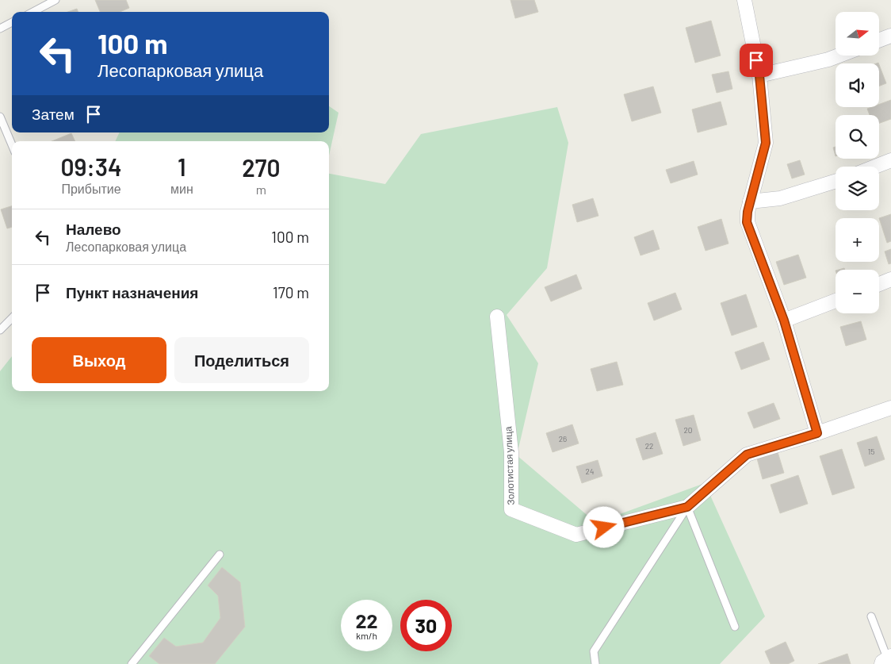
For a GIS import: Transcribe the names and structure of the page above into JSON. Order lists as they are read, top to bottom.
{
  "streets": {
    "street": ["Золотистая улица"]
  },
  "house_numbers": [
    "20",
    "26",
    "22",
    "15",
    "24"
  ],
  "north": "right",
  "page": {
    "map_buttons": ["+", "−"],
    "turn": ["100 m", "Лесопарковая улица"],
    "then": "Затем",
    "eta": [
      "09:34",
      "Прибытие",
      "1",
      "мин",
      "270",
      "m"
    ],
    "list": [
      {
        "name": "Налево",
        "note": "Лесопарковая улица",
        "value": "100 m"
      },
      {
        "name": "Пункт назначения",
        "value": "170 m"
      }
    ],
    "buttons": ["Выход", "Поделиться"],
    "speed": "22 km/h",
    "limit": "30"
  }
}
